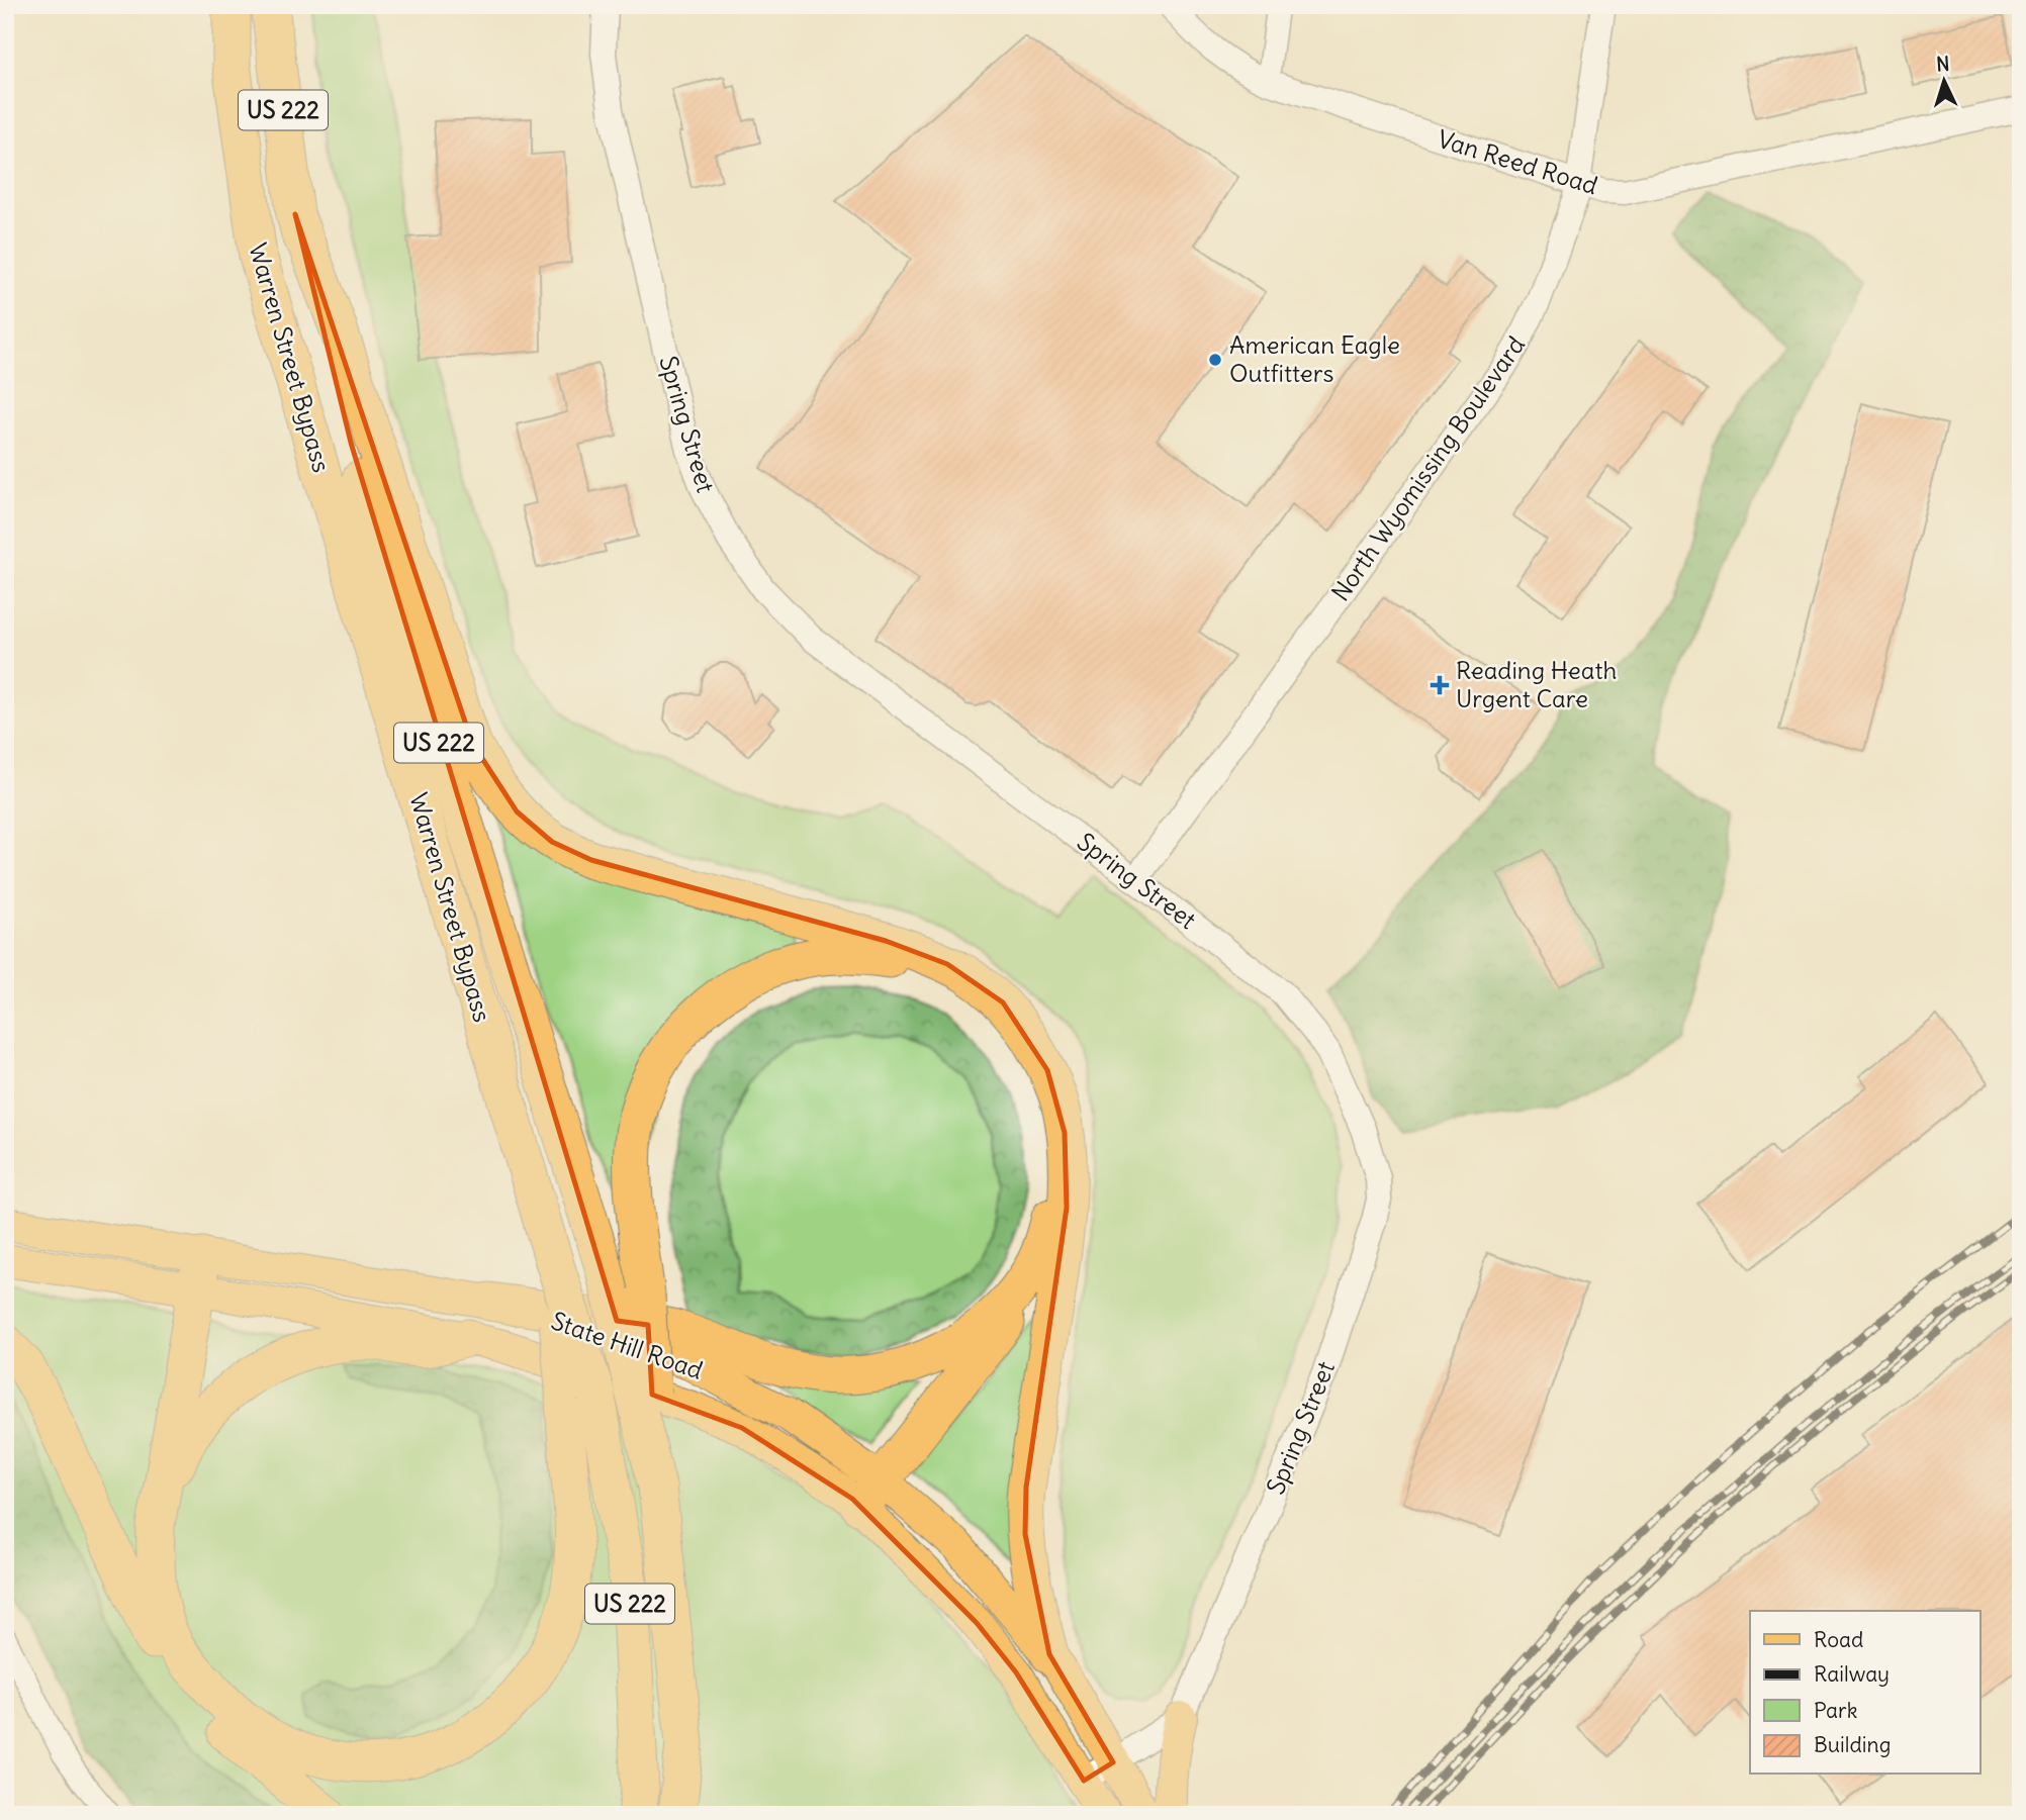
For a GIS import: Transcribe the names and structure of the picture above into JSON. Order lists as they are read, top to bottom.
{
  "streets": {
    "highway": ["US 222", "Warren Street Bypass"],
    "main road": ["State Hill Road"],
    "street": ["Van Reed Road", "Spring Street", "North Wyomissing Boulevard"]
  },
  "crossings": [
    ["Van Reed Road", "North Wyomissing Boulevard"],
    ["Spring Street", "North Wyomissing Boulevard"]
  ],
  "places": {
    "other": ["American Eagle Outfitters"],
    "health": ["Reading Heath Urgent Care"]
  },
  "legend": [
    "Road",
    "Railway",
    "Park",
    "Building"
  ],
  "north": "top"
}
